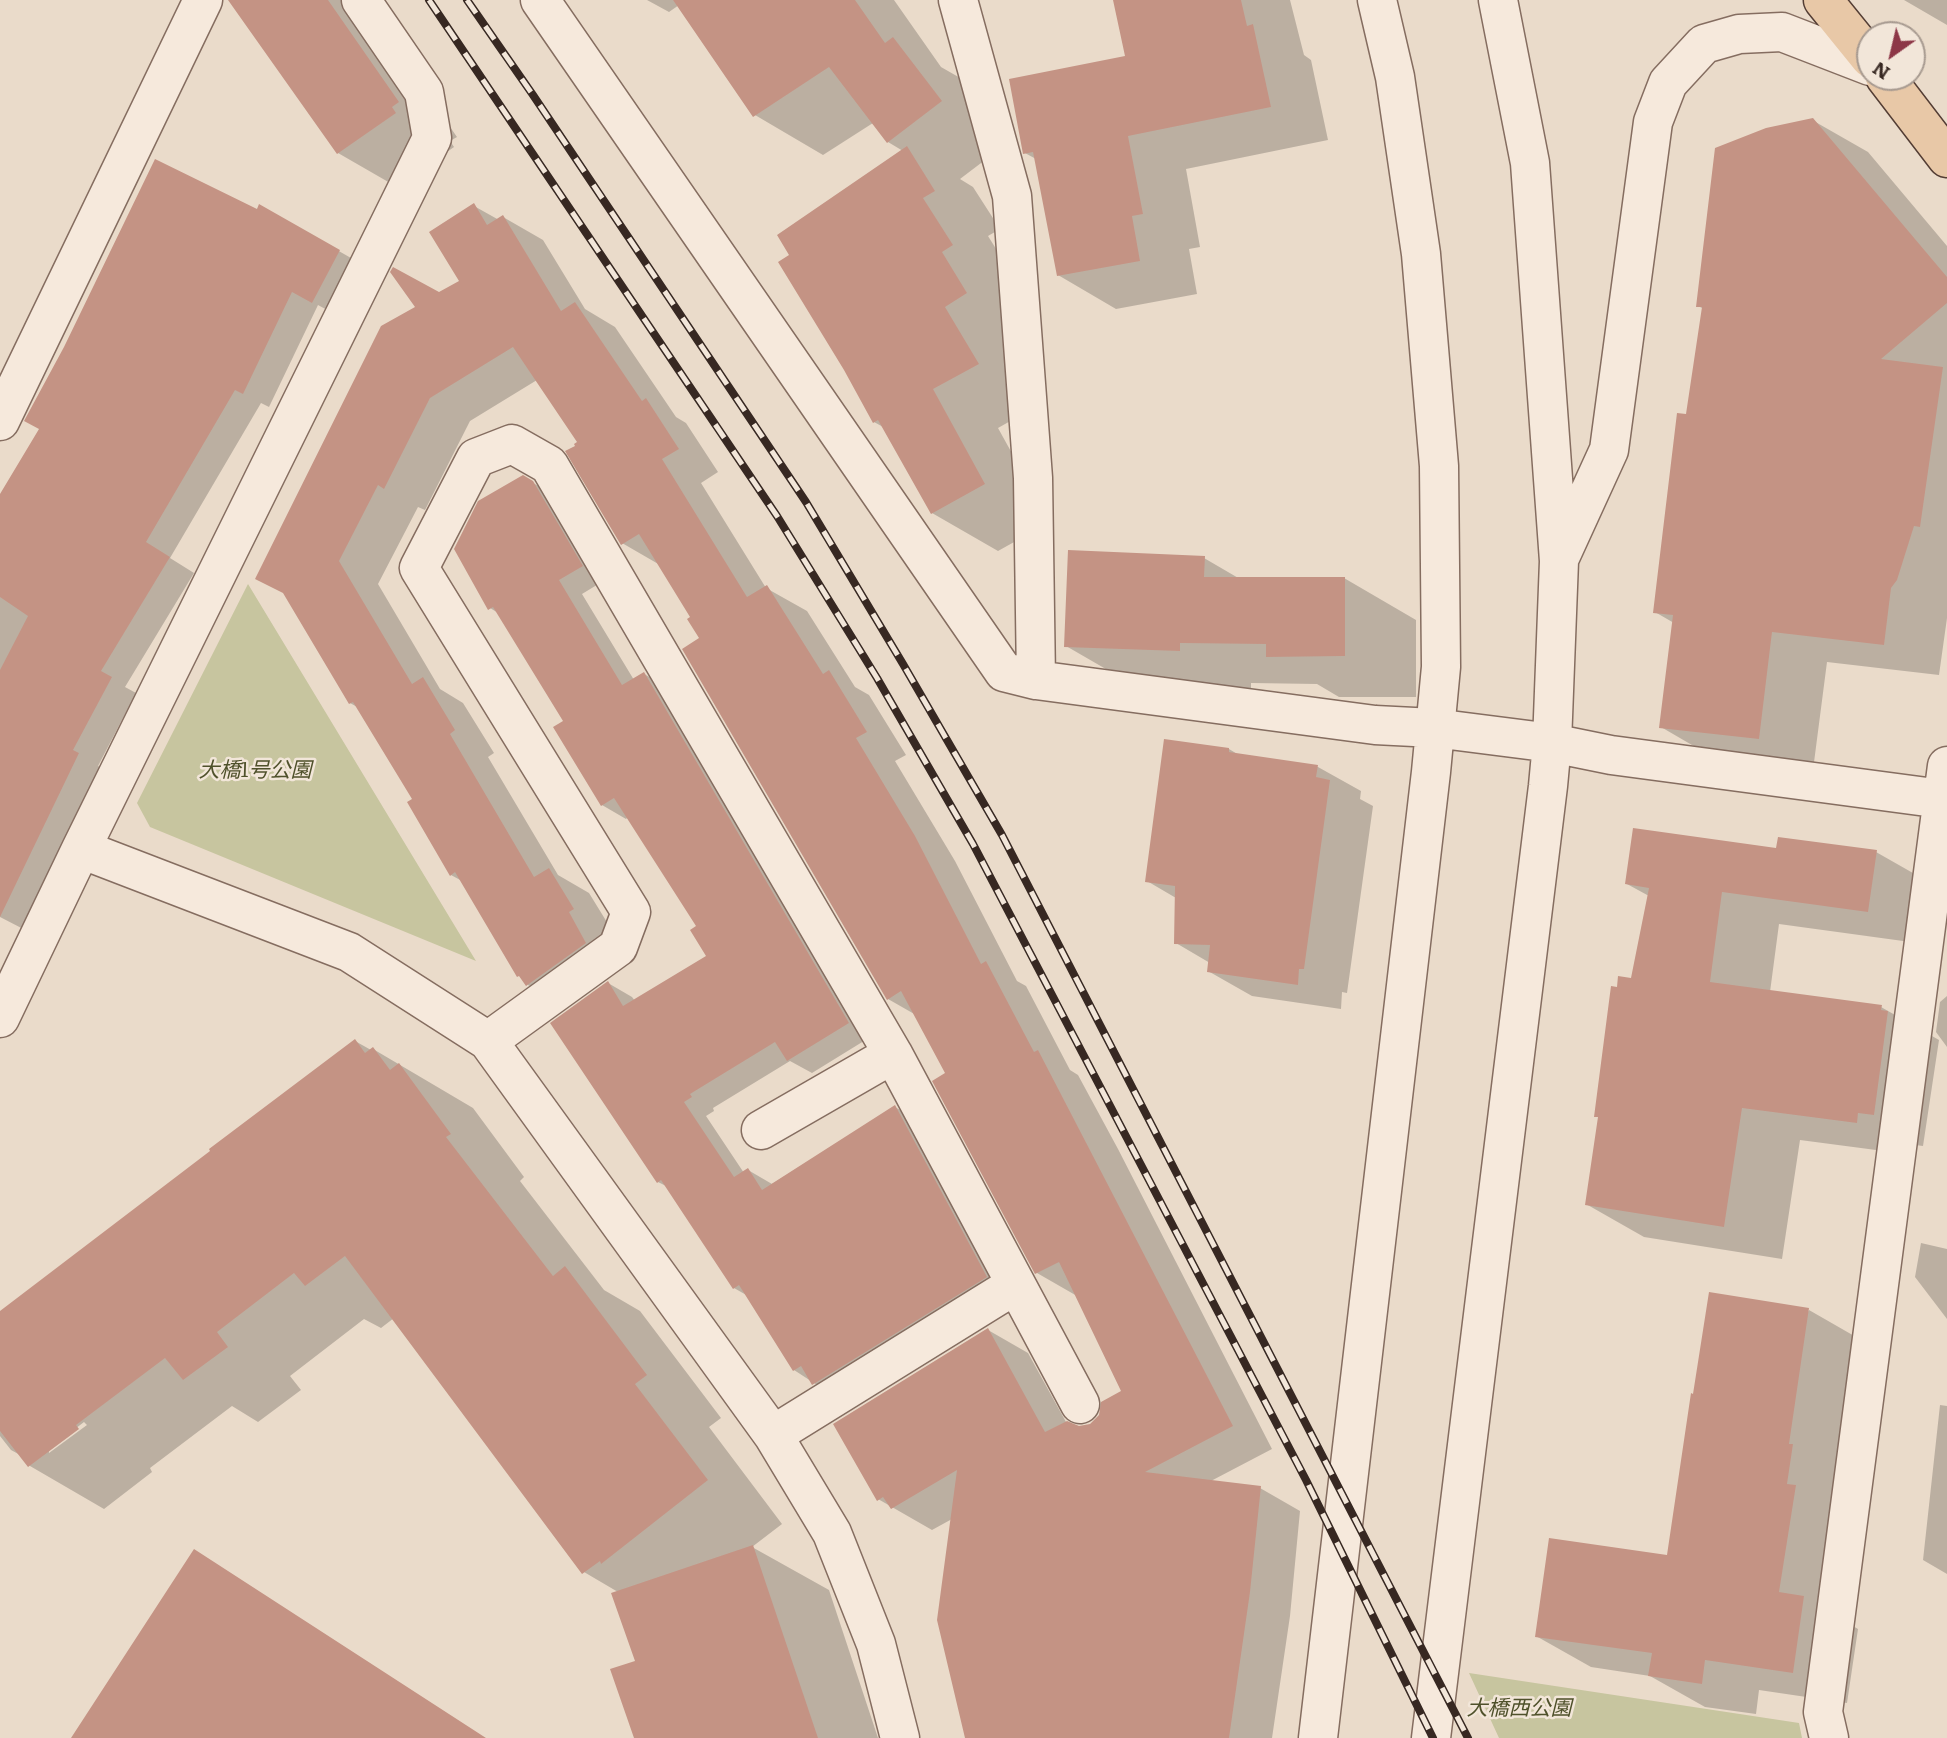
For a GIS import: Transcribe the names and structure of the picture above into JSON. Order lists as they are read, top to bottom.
{
  "parks": ["大橋1号公園", "大橋西公園"],
  "north": "bottom left"
}
